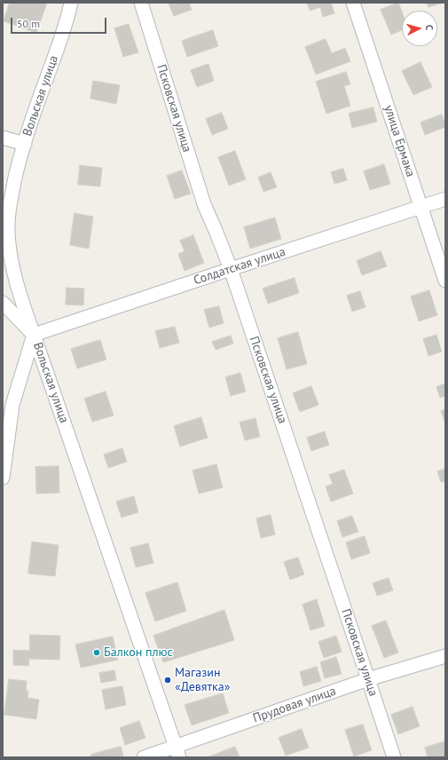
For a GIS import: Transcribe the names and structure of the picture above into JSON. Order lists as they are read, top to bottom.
{
  "streets": {
    "street": [
      "Вольская улица",
      "Псковская улица",
      "улица Ермака",
      "Солдатская улица",
      "Прудовая улица"
    ]
  },
  "crossings": [
    ["Вольская улица", "Солдатская улица"],
    ["Вольская улица", "Прудовая улица"],
    ["Псковская улица", "Солдатская улица"],
    ["Псковская улица", "Прудовая улица"],
    ["улица Ермака", "Солдатская улица"]
  ],
  "places": ["Балкон плюс", "Магазин «Девятка»"],
  "scale_bar": "50 m",
  "north": "right"
}
